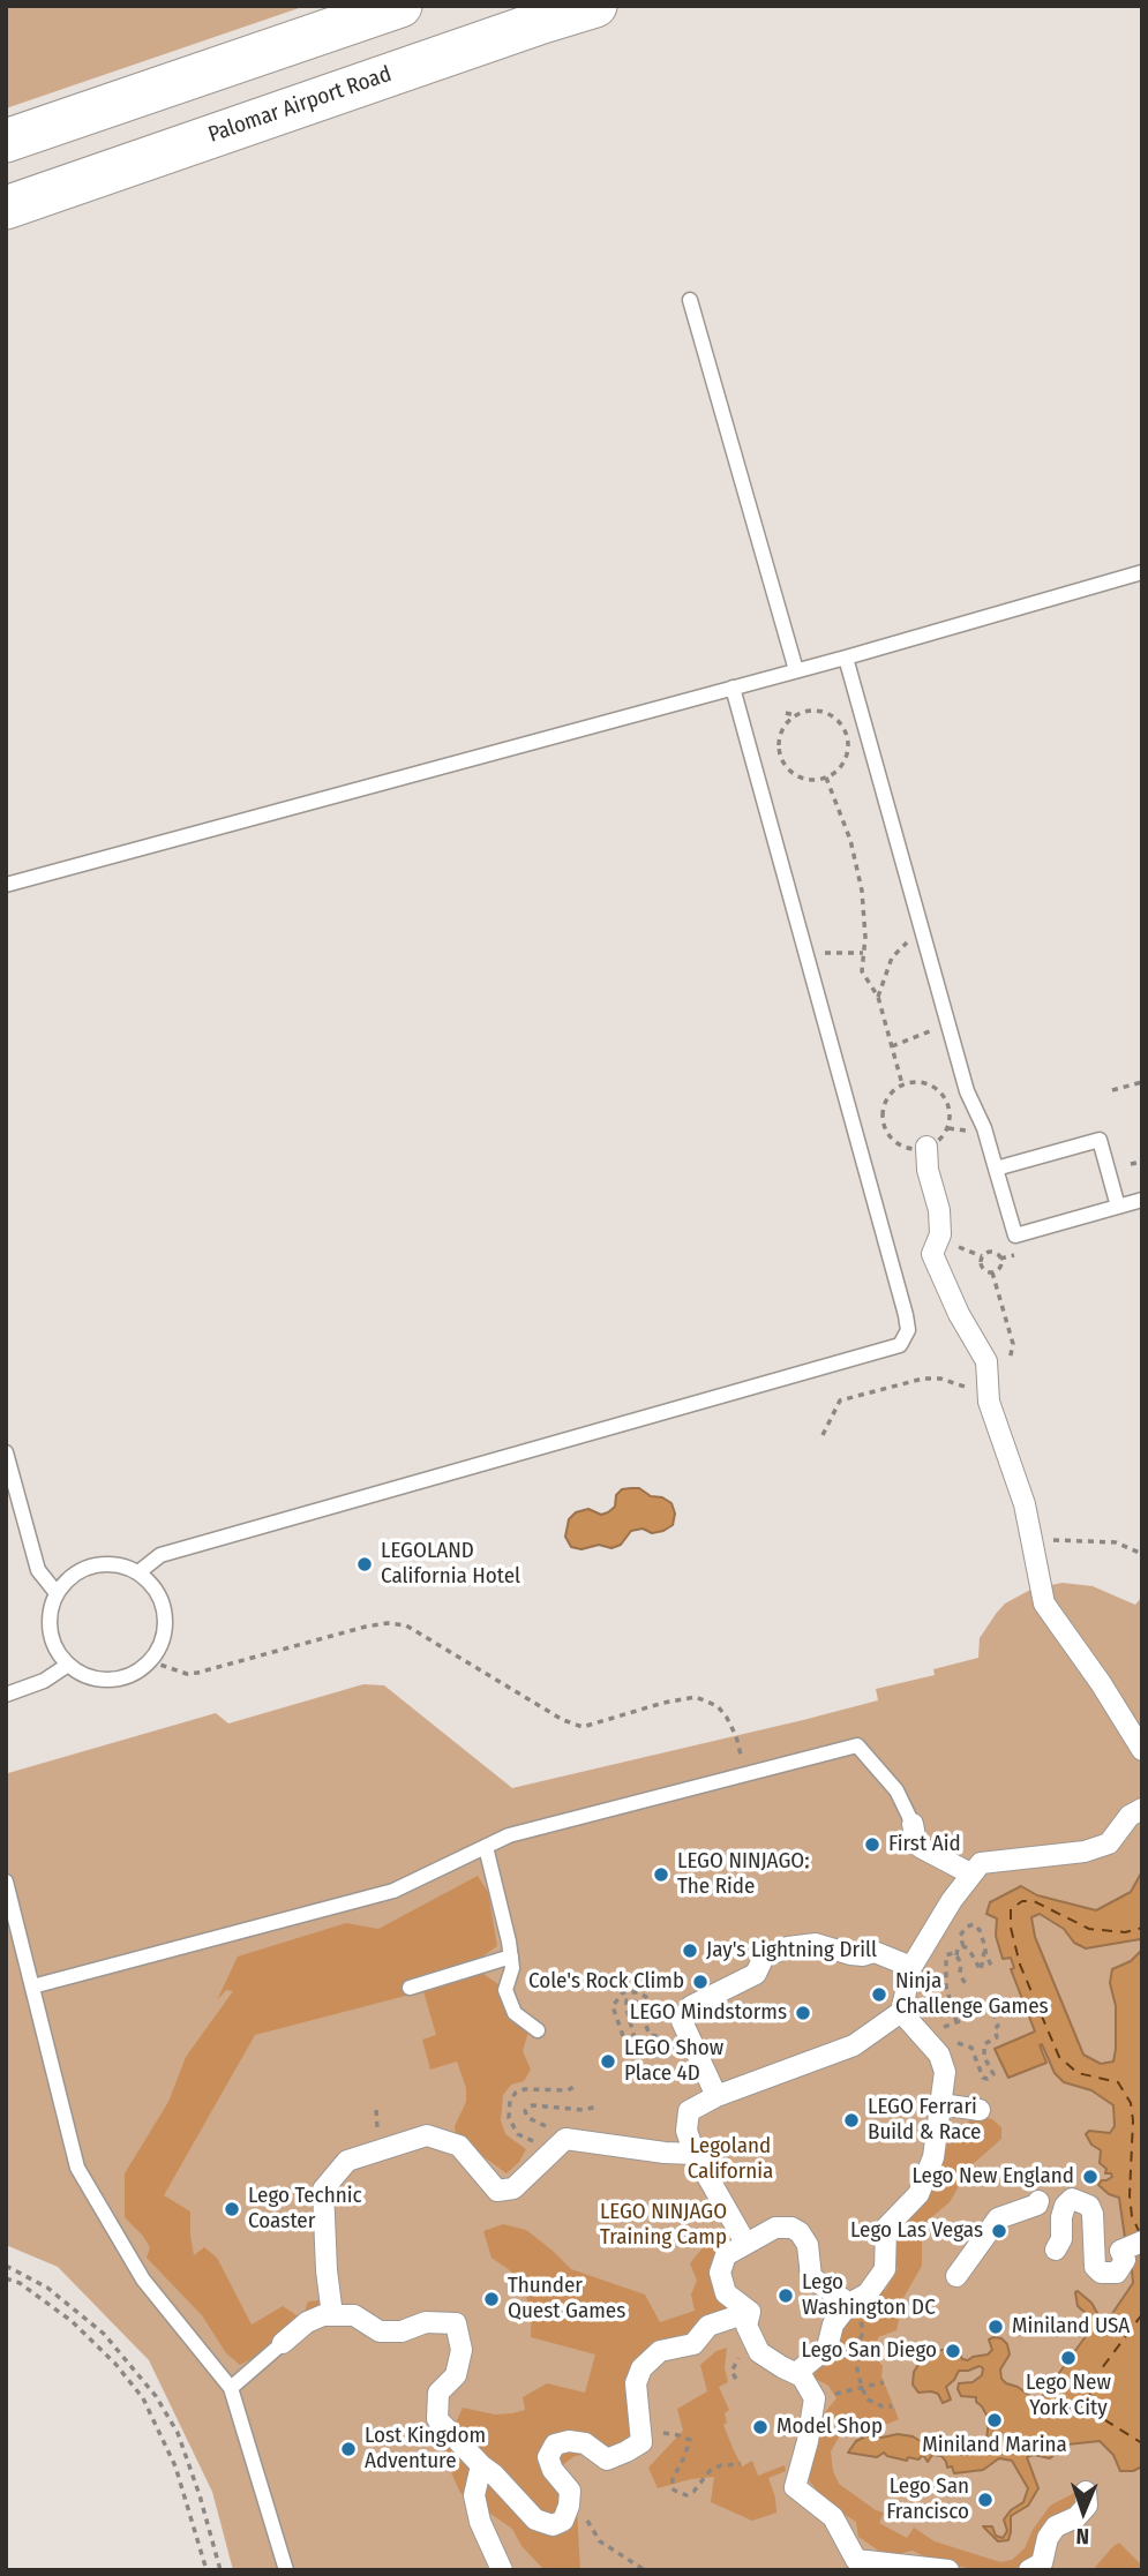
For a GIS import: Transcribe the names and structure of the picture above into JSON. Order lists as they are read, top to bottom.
{
  "streets": {
    "main road": ["Palomar Airport Road"]
  },
  "parks": ["Legoland California", "LEGO NINJAGO Training Camp"],
  "places": [
    "LEGOLAND California Hotel",
    "First Aid",
    "LEGO NINJAGO: The Ride",
    "Jay's Lightning Drill",
    "Cole's Rock Climb",
    "Ninja Challenge Games",
    "LEGO Mindstorms",
    "LEGO Show Place 4D",
    "LEGO Ferrari Build & Race",
    "Lego New England",
    "Lego Technic Coaster",
    "Lego Las Vegas",
    "Lego Washington DC",
    "Thunder Quest Games",
    "Miniland USA",
    "Lego San Diego",
    "Lego New York City",
    "Miniland Marina",
    "Model Shop",
    "Lost Kingdom Adventure",
    "Lego San Francisco"
  ],
  "north": "bottom"
}
